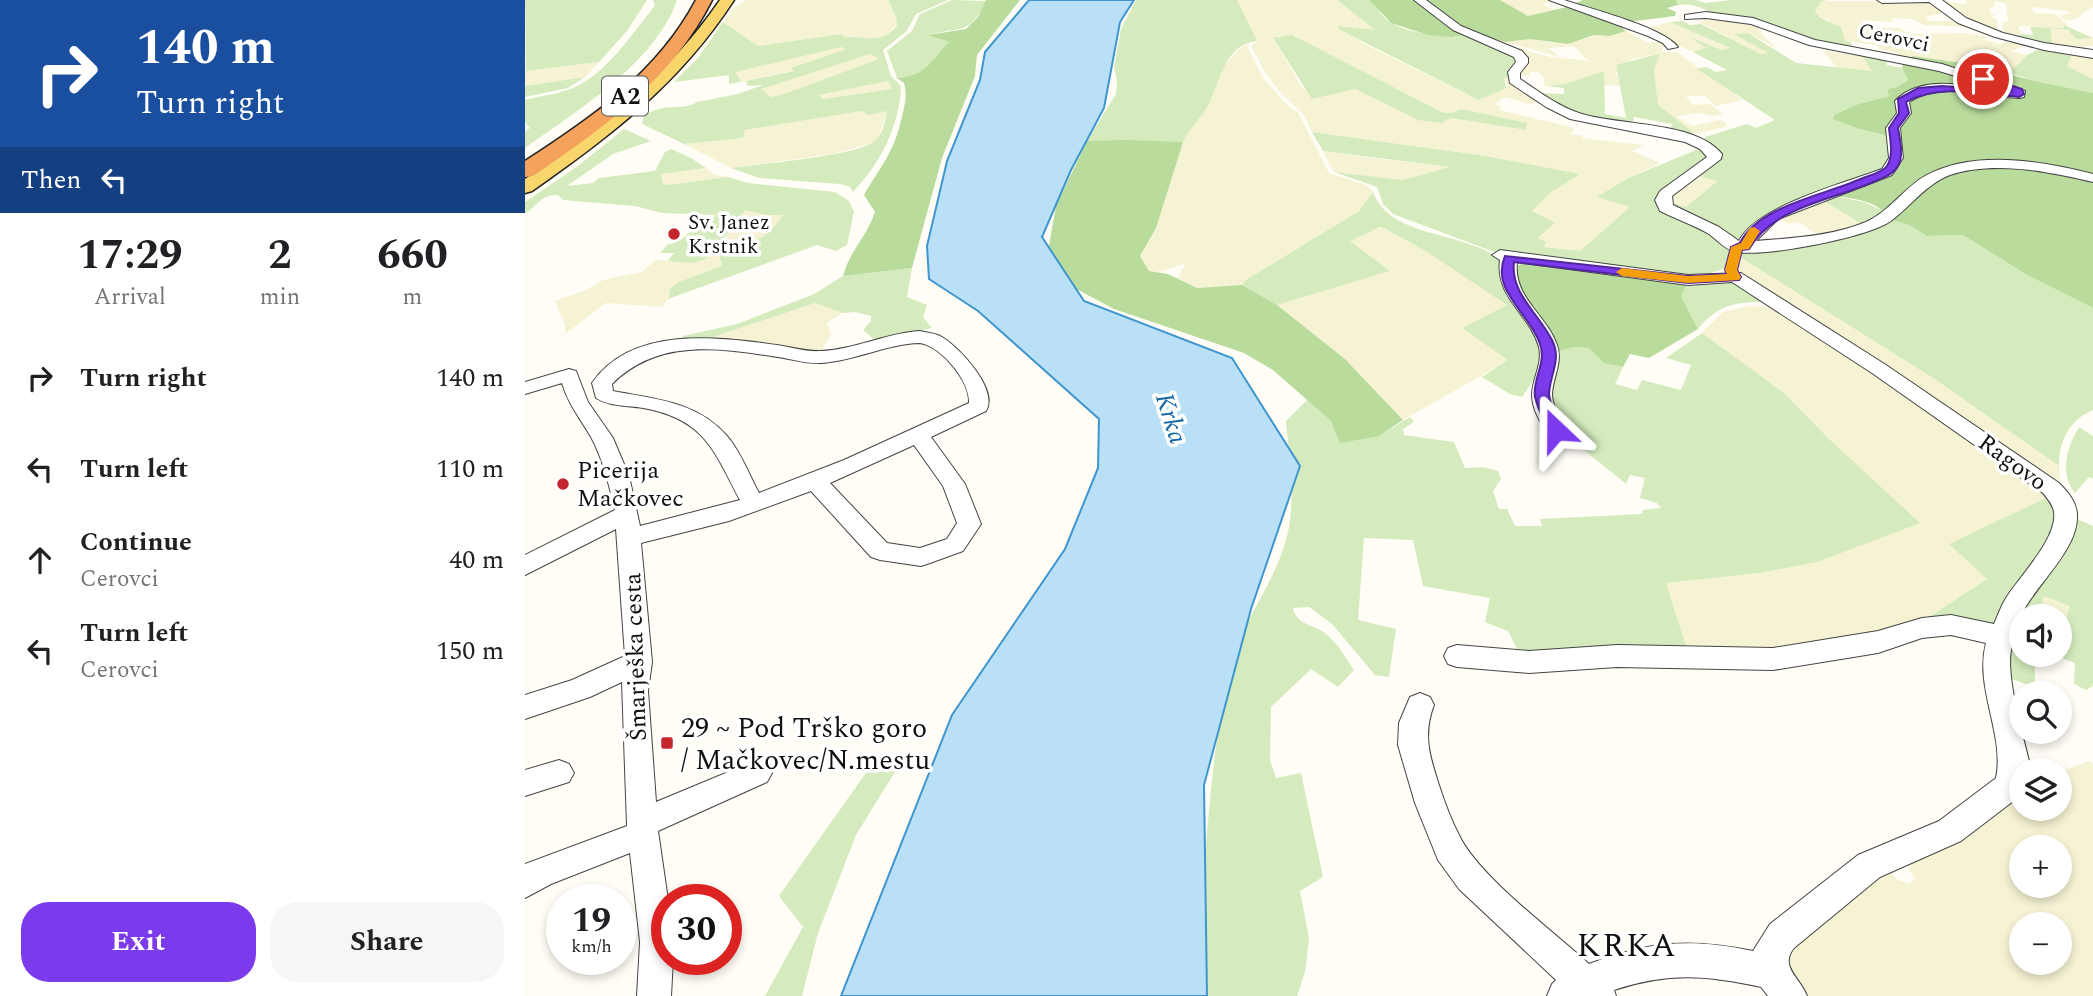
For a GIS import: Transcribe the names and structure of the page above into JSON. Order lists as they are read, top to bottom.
{
  "streets": {
    "highway": ["A2"],
    "street": ["Cerovci", "Ragovo", "Šmarješka cesta"]
  },
  "districts": ["KRKA"],
  "water": ["Krka"],
  "places": {
    "other": ["Sv. Janez Krstnik", "Picerija Mačkovec"],
    "transit": ["29 ~ Pod Trško goro / Mačkovec/N.mestu"]
  },
  "page": {
    "turn": ["140 m", "Turn right"],
    "then": "Then",
    "eta": [
      "17:29",
      "Arrival",
      "2",
      "min",
      "660",
      "m"
    ],
    "list": [
      {
        "name": "Turn right",
        "value": "140 m"
      },
      {
        "name": "Turn left",
        "value": "110 m"
      },
      {
        "name": "Continue",
        "note": "Cerovci",
        "value": "40 m"
      },
      {
        "name": "Turn left",
        "note": "Cerovci",
        "value": "150 m"
      }
    ],
    "map_buttons": ["+", "−"],
    "speed": "19 km/h",
    "limit": "30",
    "buttons": ["Exit", "Share"]
  }
}
